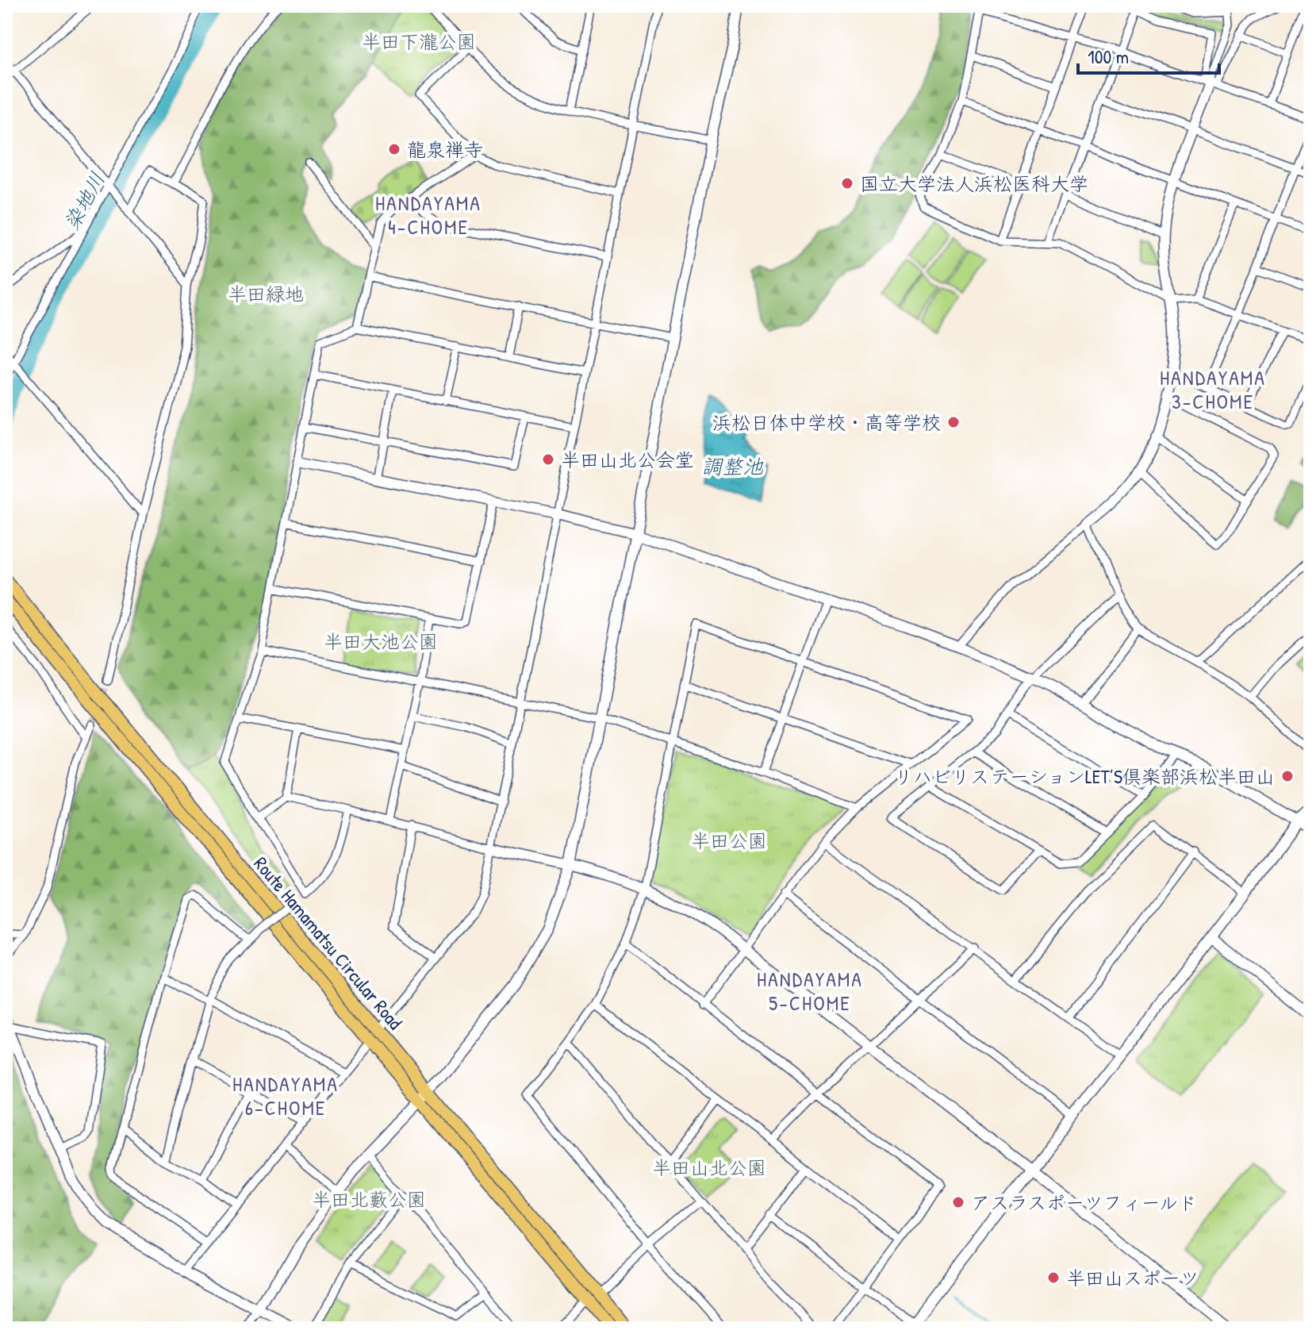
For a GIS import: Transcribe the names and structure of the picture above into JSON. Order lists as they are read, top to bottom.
{
  "streets": {
    "main road": ["Route Hamamatsu Circular Road"]
  },
  "districts": [
    "HANDAYAMA 4-CHOME",
    "HANDAYAMA 3-CHOME",
    "HANDAYAMA 5-CHOME",
    "HANDAYAMA 6-CHOME"
  ],
  "water": ["染地川", "調整池"],
  "parks": [
    "半田下瀧公園",
    "半田緑地",
    "半田大池公園",
    "半田公園",
    "半田山北公園",
    "半田北藪公園"
  ],
  "places": [
    "龍泉禅寺",
    "国立大学法人浜松医科大学",
    "浜松日体中学校・高等学校",
    "半田山北公会堂",
    "リハビリステーションLET’S倶楽部浜松半田山",
    "アスラスポーツフィールド",
    "半田山スポーツ"
  ],
  "scale_bar": "100 m"
}
